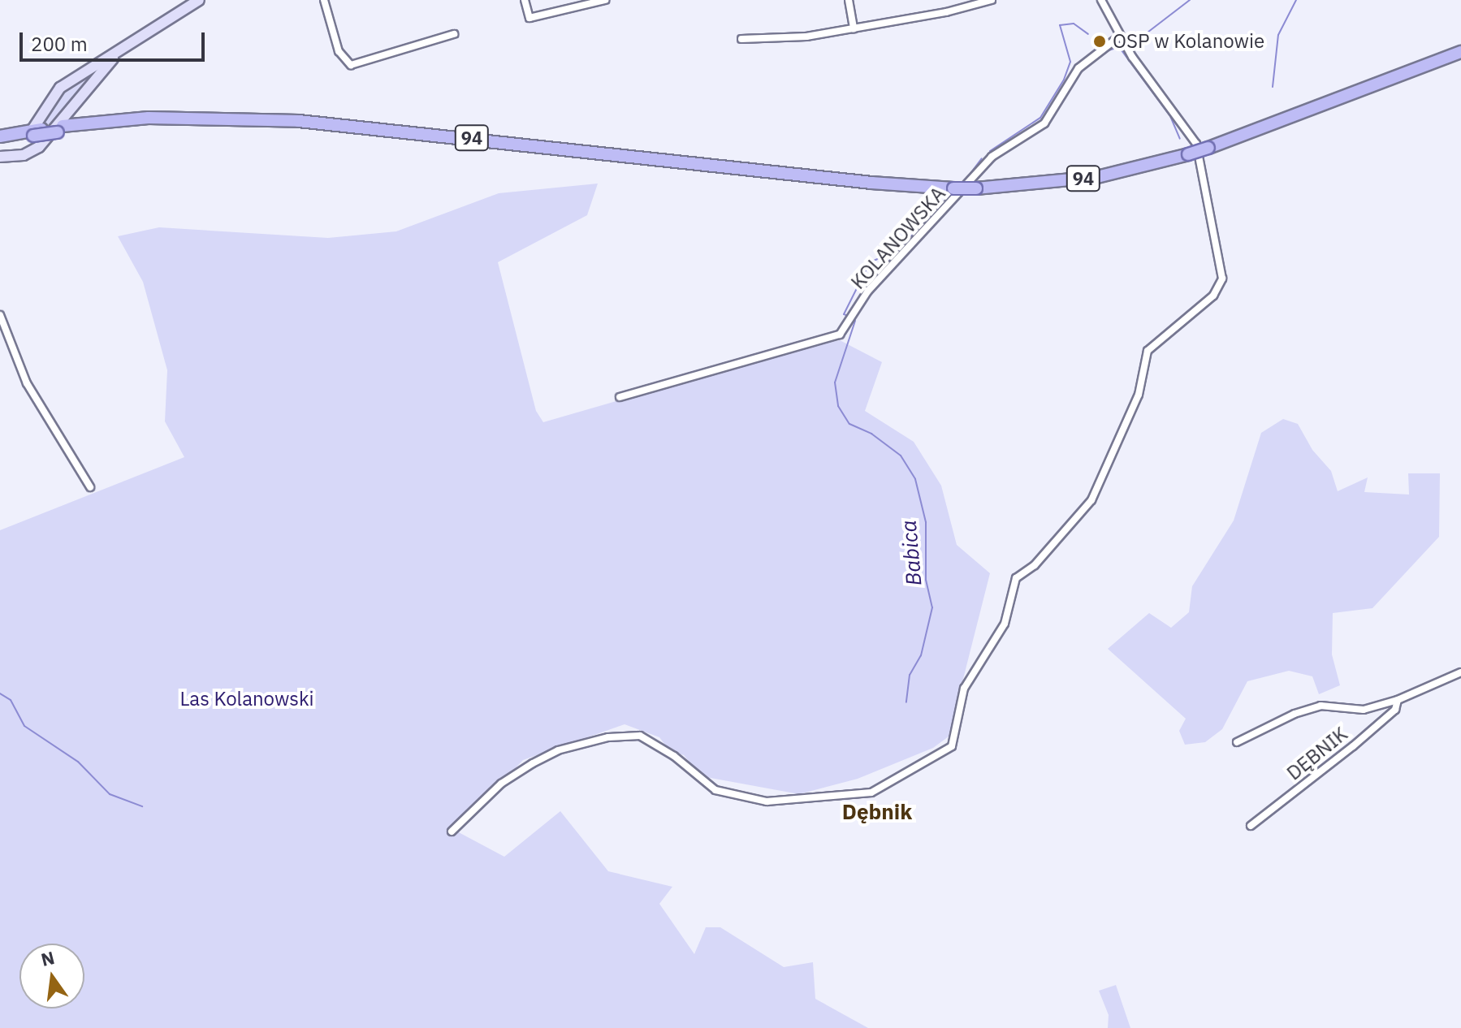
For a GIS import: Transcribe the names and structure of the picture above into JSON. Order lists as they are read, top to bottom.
{
  "streets": {
    "main road": ["94"],
    "street": ["KOLANOWSKA", "DĘBNIK"]
  },
  "districts": ["Dębnik"],
  "water": ["Babica"],
  "parks": ["Las Kolanowski"],
  "places": ["OSP w Kolanowie"],
  "scale_bar": "200 m",
  "north": "top"
}
